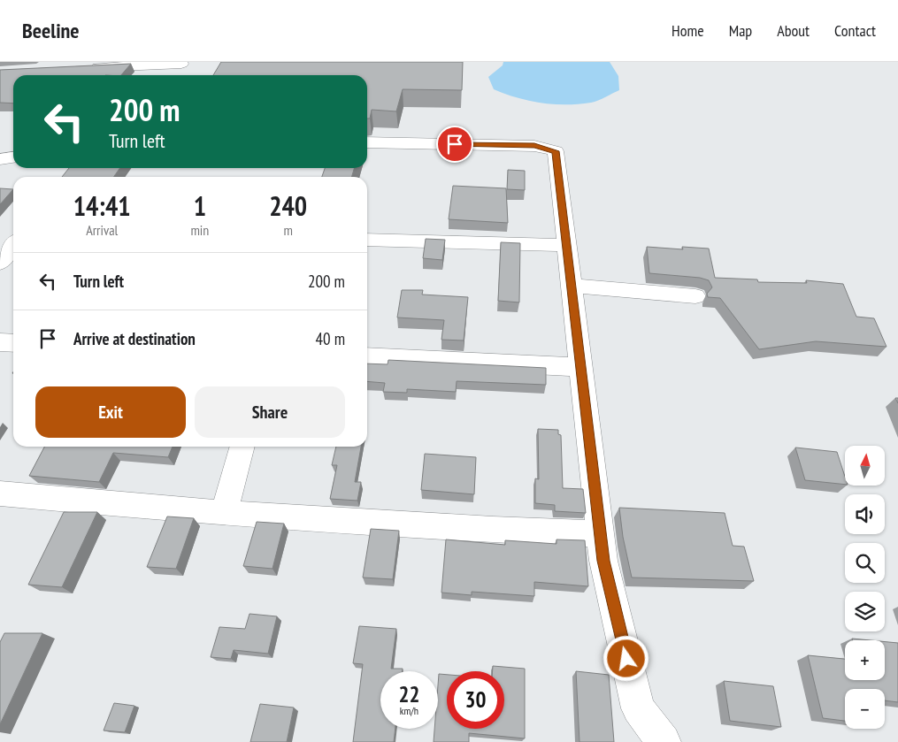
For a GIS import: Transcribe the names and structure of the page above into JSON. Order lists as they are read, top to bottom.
{
  "north": "top",
  "page": {
    "header": "Beeline",
    "nav": [
      "Home",
      "Map",
      "About",
      "Contact"
    ],
    "turn": ["200 m", "Turn left"],
    "eta": [
      "14:41",
      "Arrival",
      "1",
      "min",
      "240",
      "m"
    ],
    "list": [
      {
        "name": "Turn left",
        "value": "200 m"
      },
      {
        "name": "Arrive at destination",
        "value": "40 m"
      }
    ],
    "buttons": ["Exit", "Share"],
    "map_buttons": ["+", "−"],
    "speed": "22 km/h",
    "limit": "30"
  }
}
